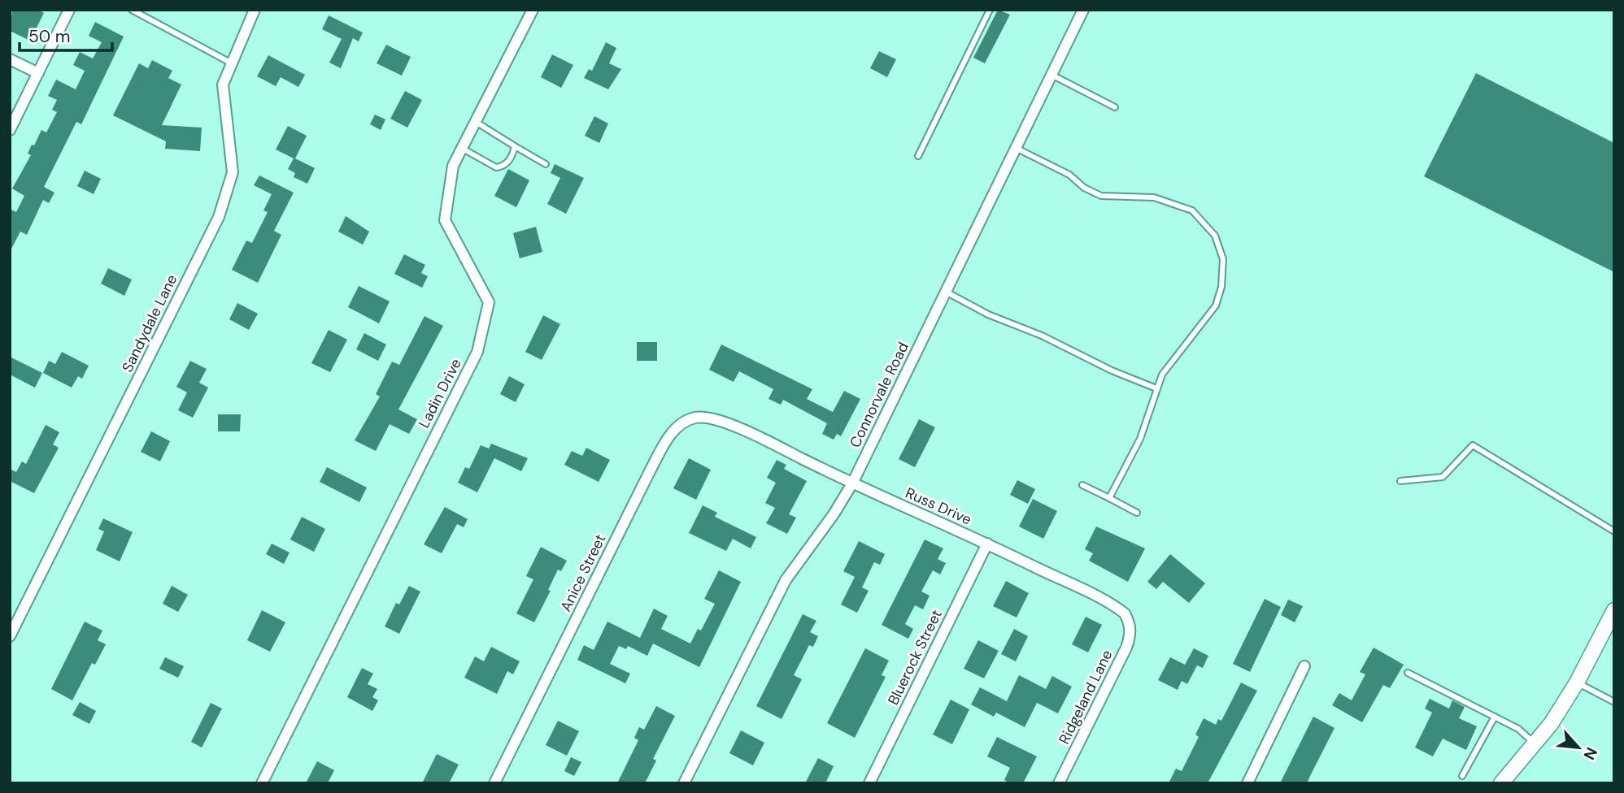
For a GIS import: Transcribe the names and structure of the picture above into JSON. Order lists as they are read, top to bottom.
{
  "streets": {
    "street": [
      "Sandydale Lane",
      "Ladin Drive",
      "Connorvale Road",
      "Russ Drive",
      "Anice Street",
      "Bluerock Street",
      "Ridgeland Lane"
    ]
  },
  "crossings": [
    ["Connorvale Road", "Russ Drive"],
    ["Russ Drive", "Anice Street"],
    ["Russ Drive", "Bluerock Street"],
    ["Russ Drive", "Ridgeland Lane"]
  ],
  "scale_bar": "50 m",
  "north": "bottom right"
}
